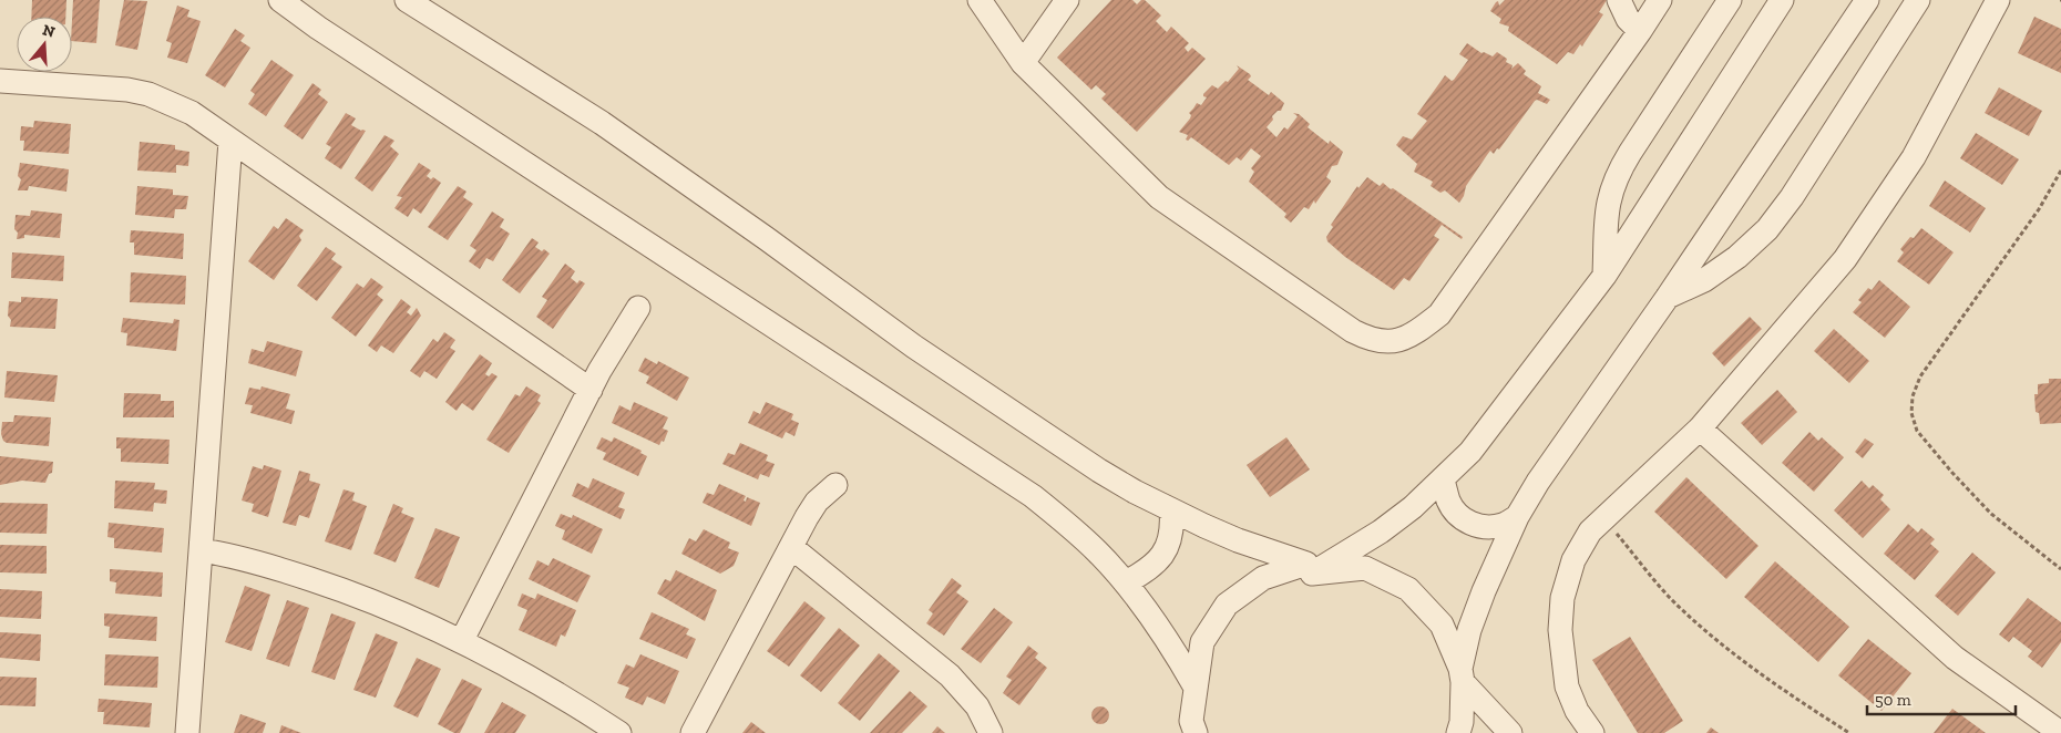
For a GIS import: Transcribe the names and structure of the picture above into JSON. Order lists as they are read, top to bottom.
{
  "scale_bar": "50 m",
  "north": "top"
}
